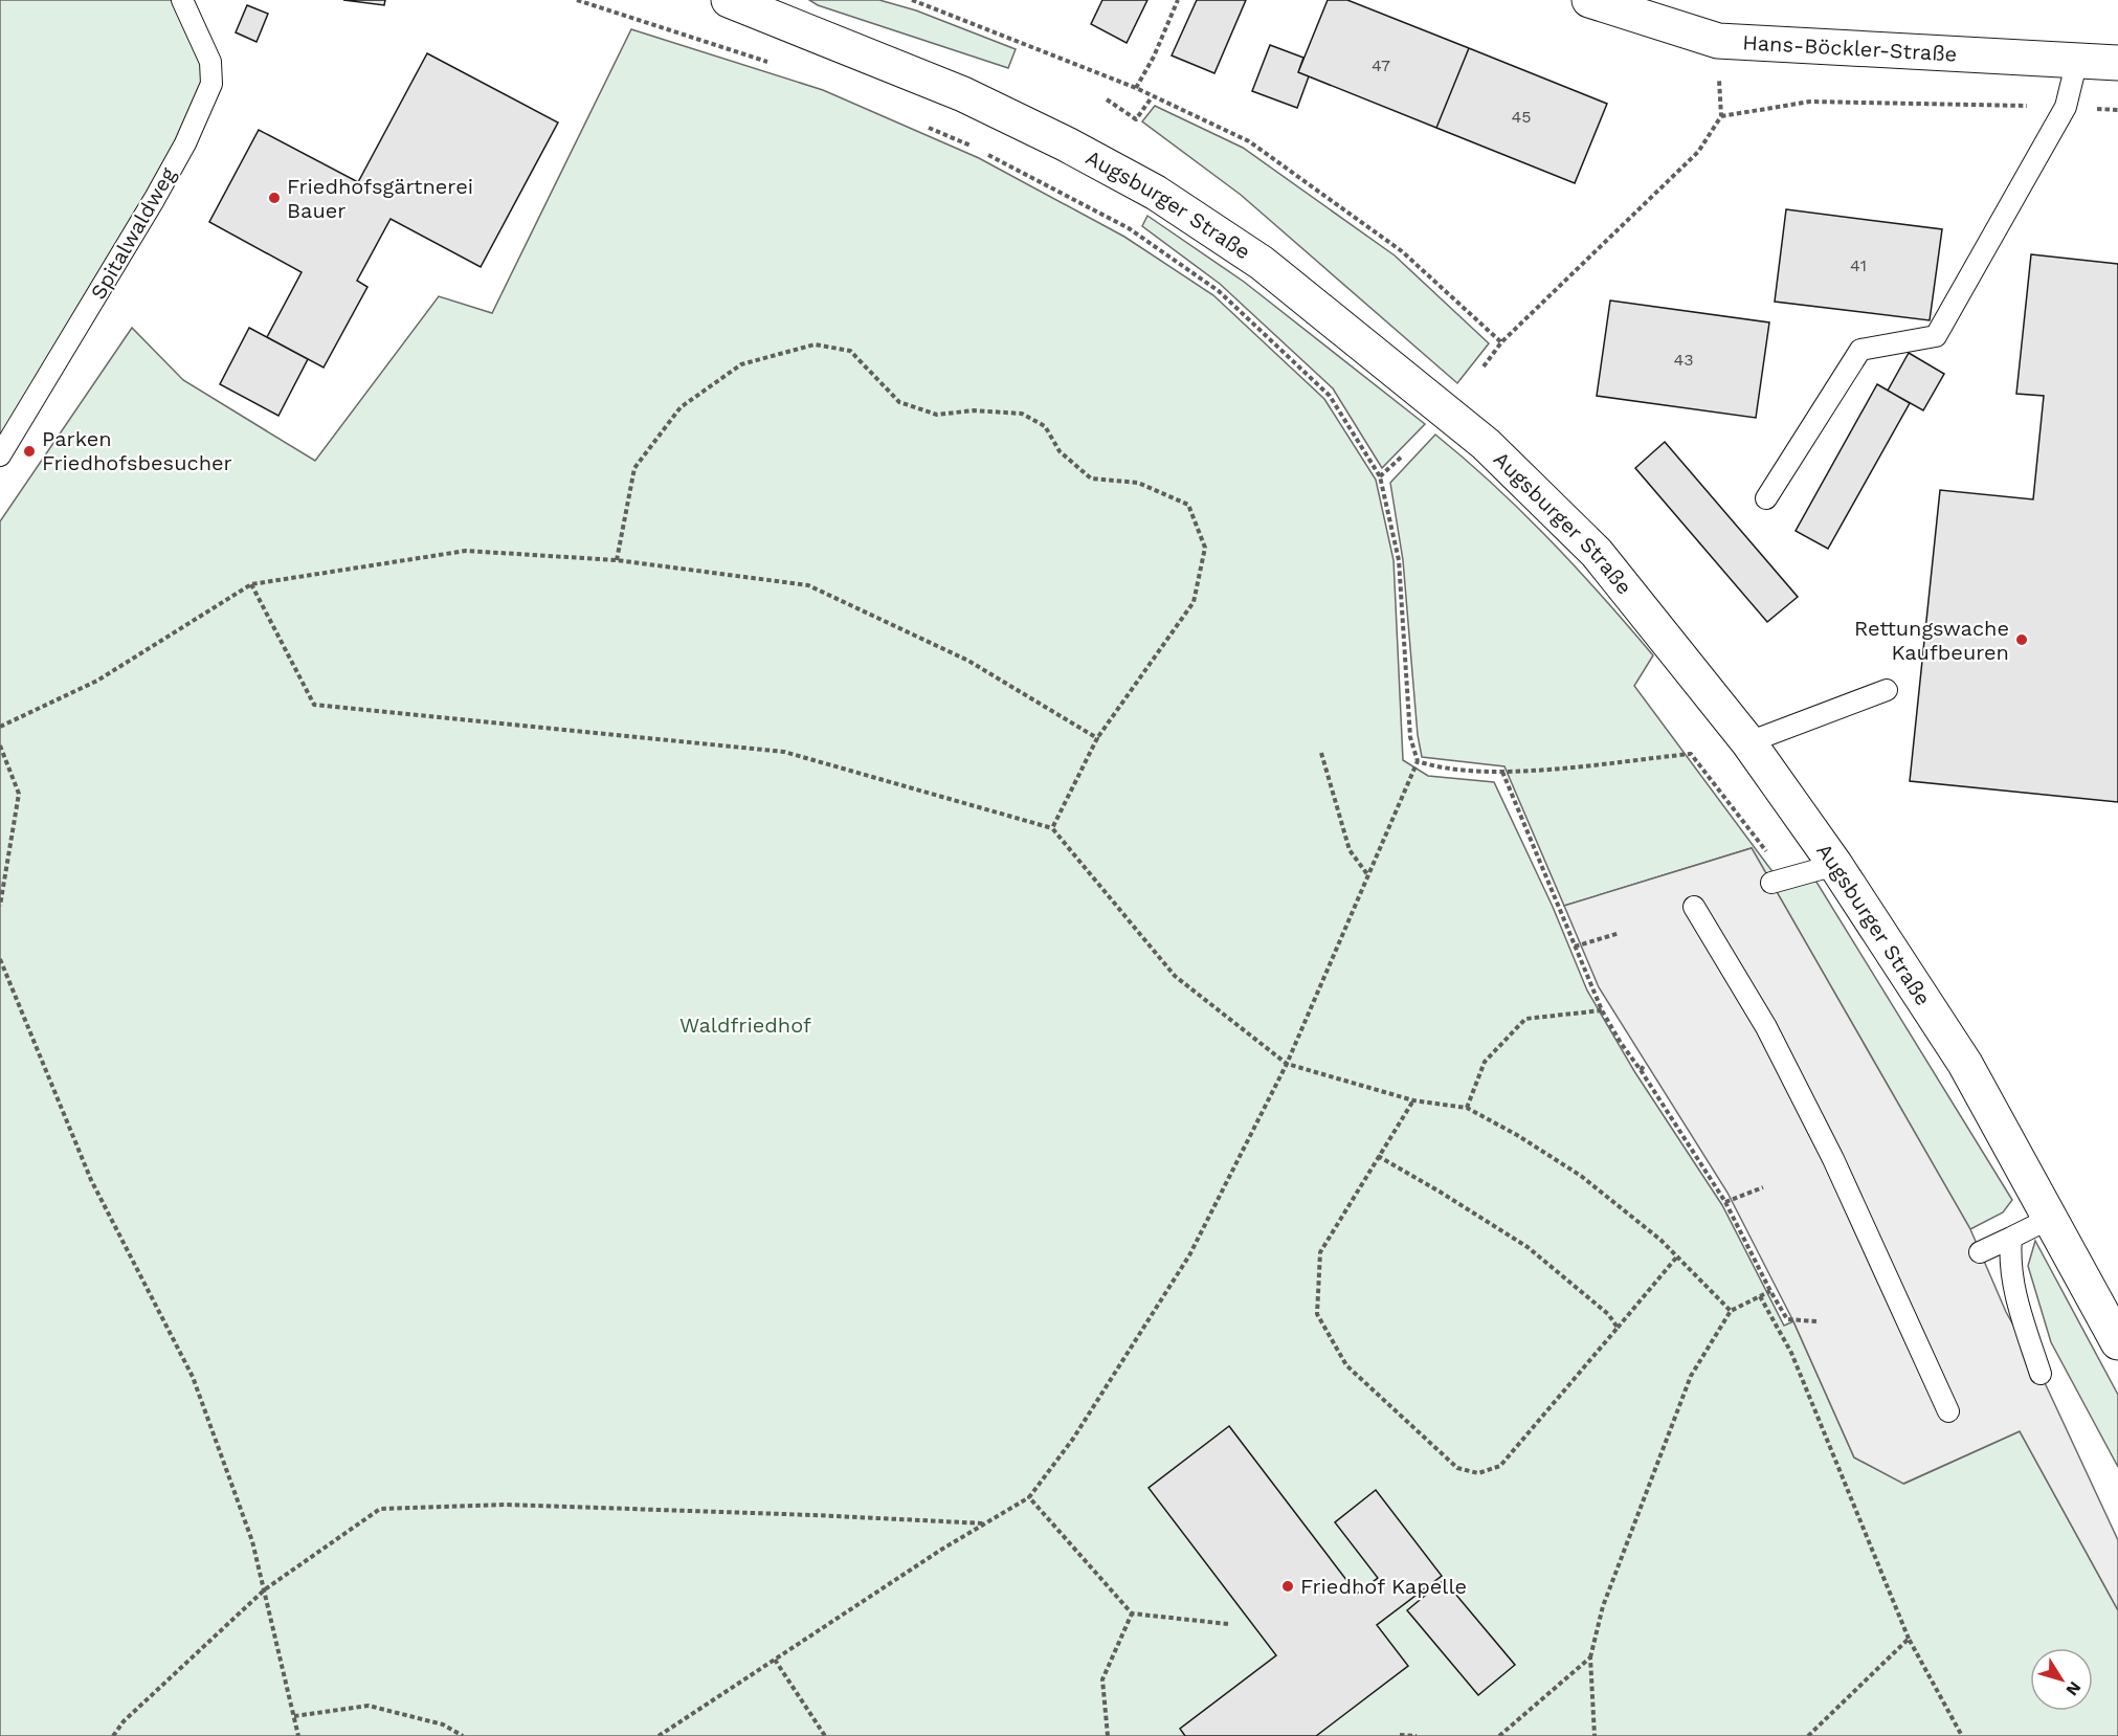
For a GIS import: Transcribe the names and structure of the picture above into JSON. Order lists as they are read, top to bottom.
{
  "streets": {
    "main road": ["Hans-Böckler-Straße", "Augsburger Straße"],
    "lane": ["Spitalwaldweg"]
  },
  "parks": ["Waldfriedhof"],
  "places": [
    "Friedhofsgärtnerei Bauer",
    "Parken Friedhofsbesucher",
    "Rettungswache Kaufbeuren",
    "Friedhof Kapelle"
  ],
  "house_numbers": [
    "47",
    "45",
    "41",
    "43"
  ],
  "north": "bottom right"
}
